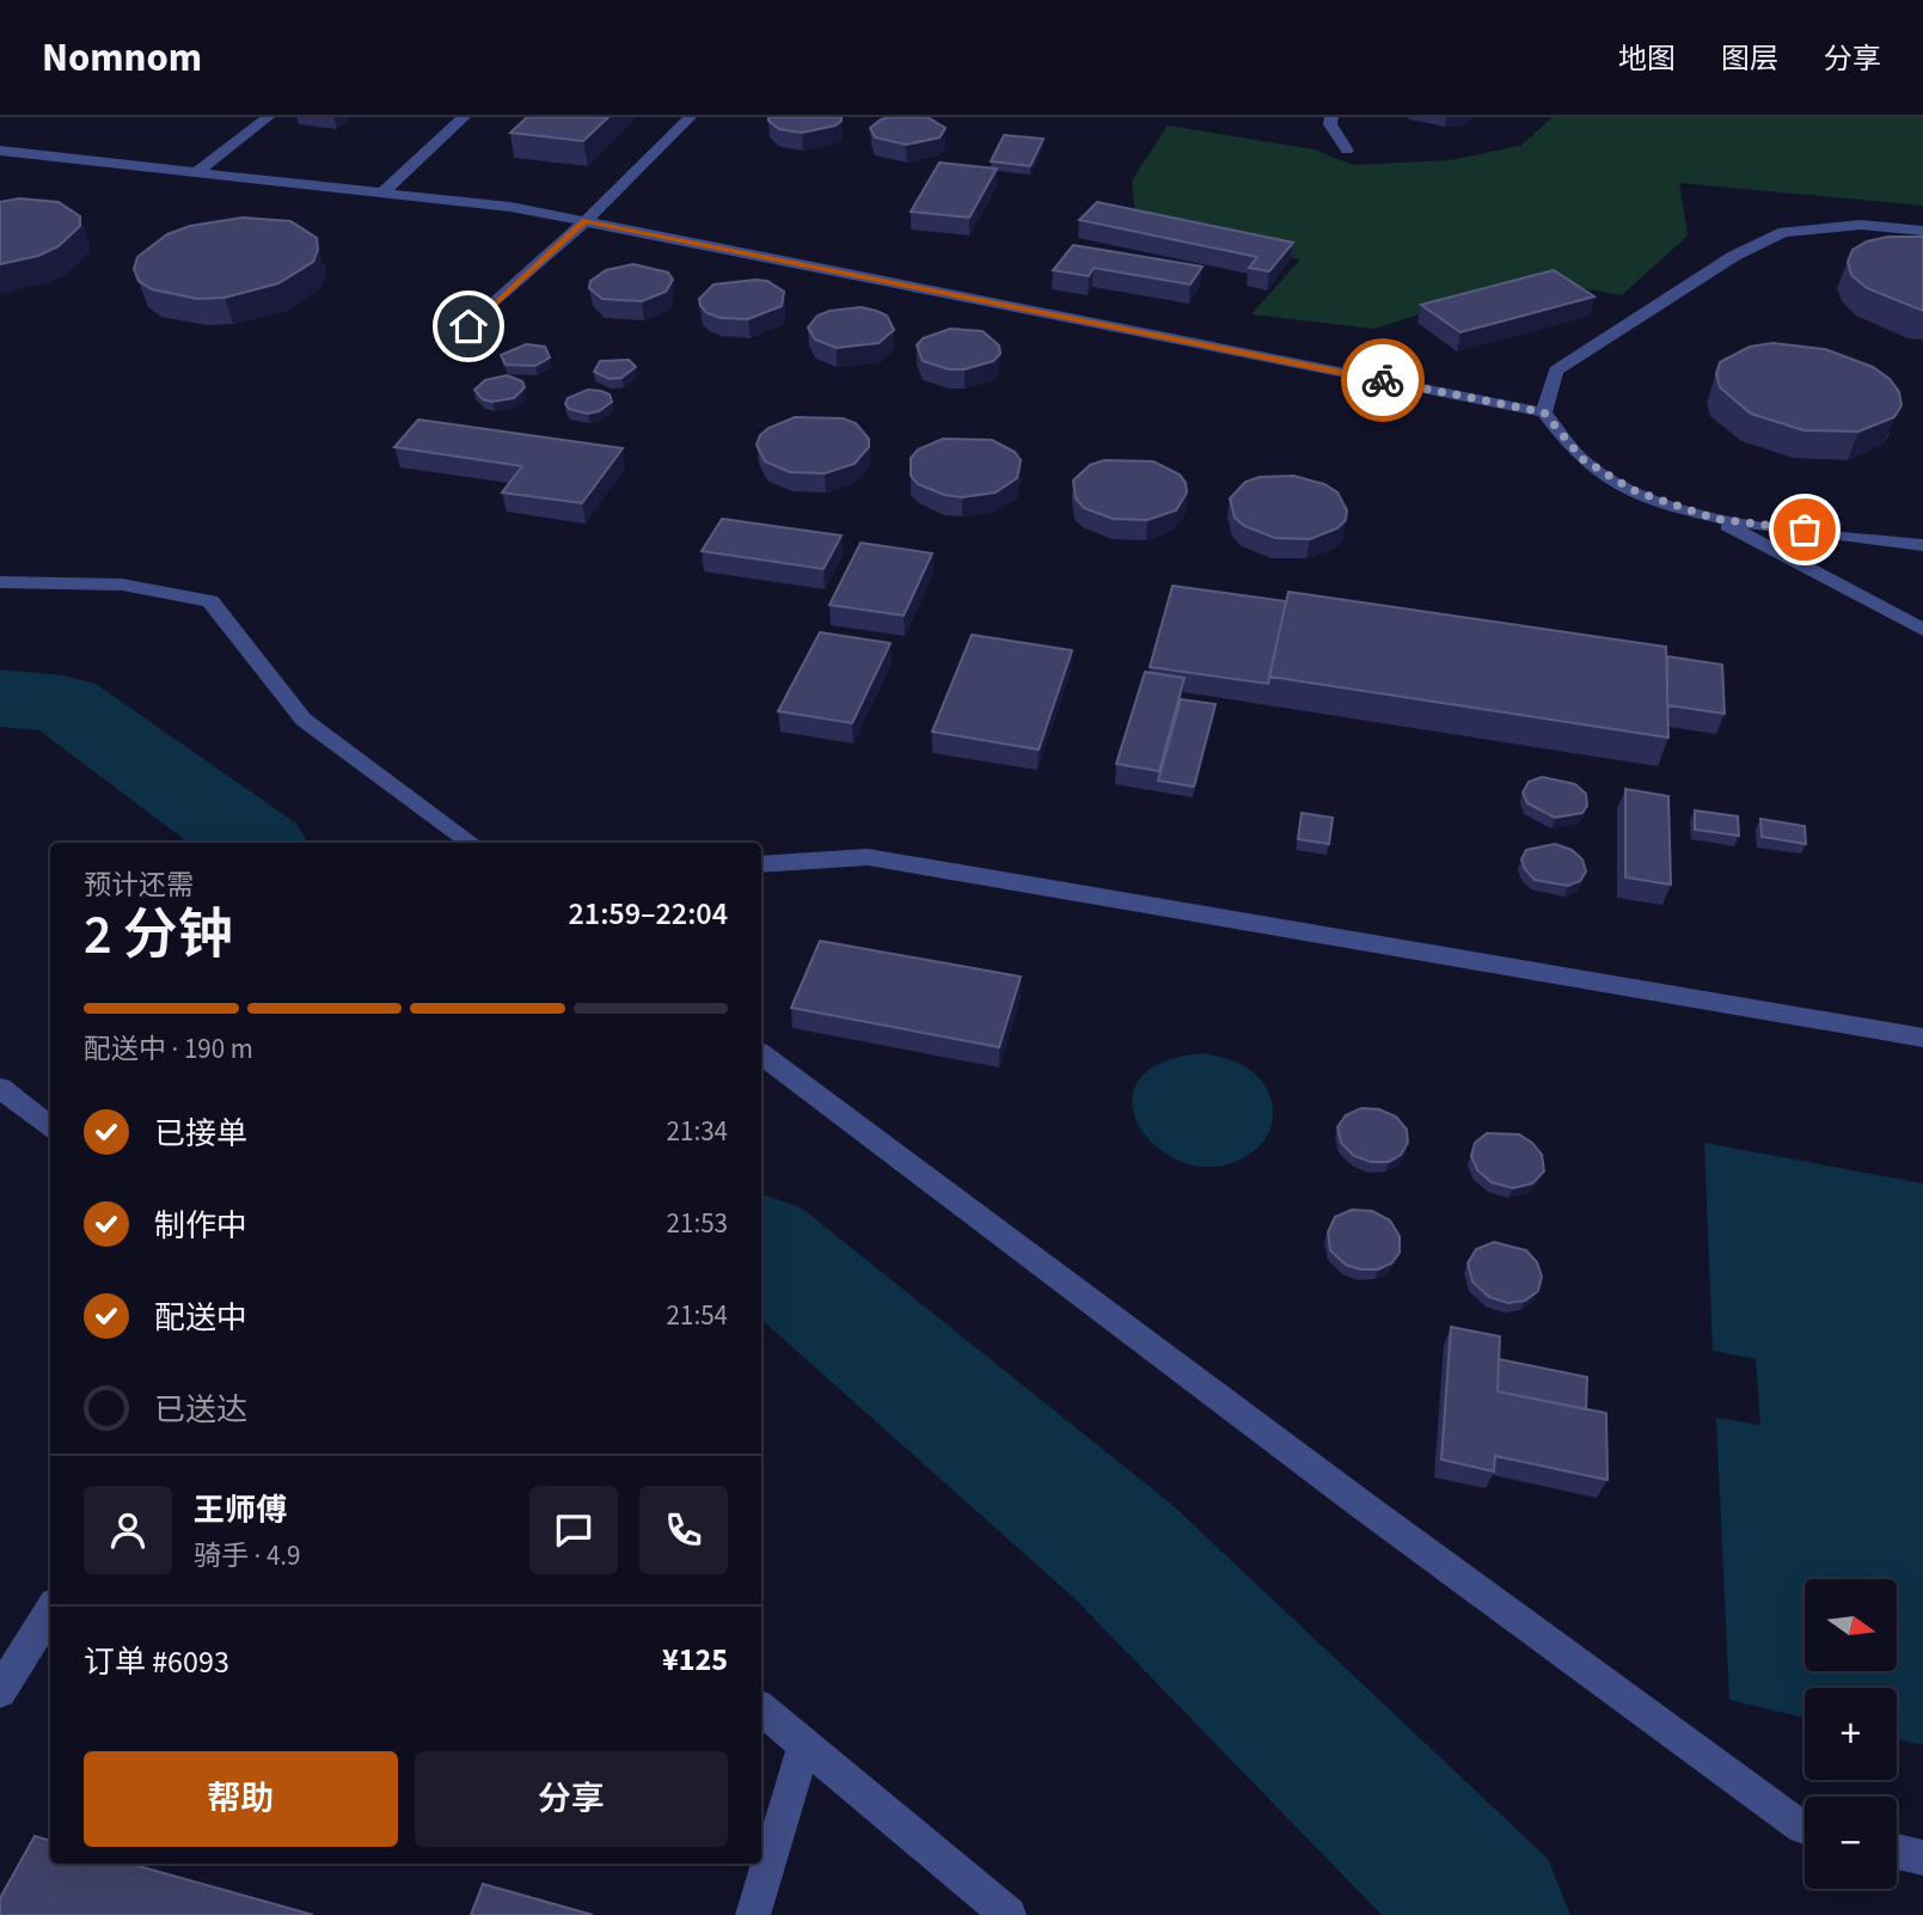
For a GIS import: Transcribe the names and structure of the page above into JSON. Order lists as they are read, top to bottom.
{
  "north": "right",
  "page": {
    "header": "Nomnom",
    "nav": ["地图", "图层", "分享"],
    "heading": ["2 分钟", "预计还需", "21:59–22:04"],
    "panel": [
      "王师傅",
      "骑手 · 4.9",
      "订单 #6093",
      "¥125"
    ],
    "bar": "配送中 · 190 m",
    "list": [
      ["已接单", "21:34"],
      ["制作中", "21:53"],
      ["配送中", "21:54"],
      "已送达"
    ],
    "map_buttons": ["+", "−"],
    "buttons": ["帮助", "分享"]
  }
}
